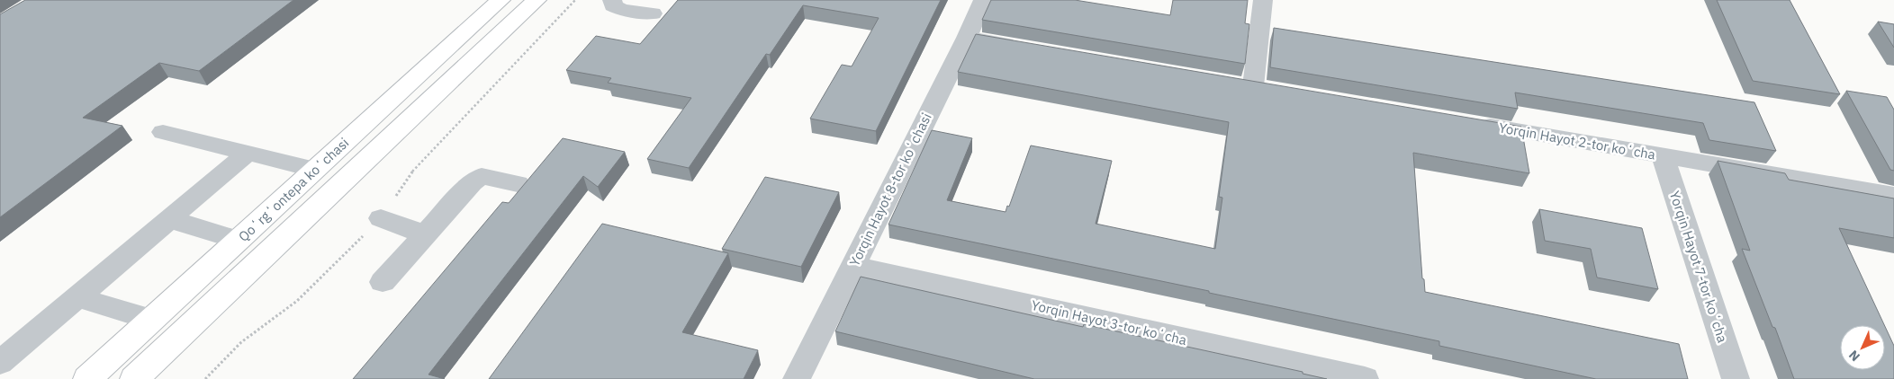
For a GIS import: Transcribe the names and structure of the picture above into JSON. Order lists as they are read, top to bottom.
{
  "streets": {
    "main road": ["Qoʻrgʻontepa koʻchasi"],
    "street": [
      "Yorqin Hayot 2-tor koʻcha",
      "Yorqin Hayot 8-tor koʻchasi",
      "Yorqin Hayot 7-tor koʻcha",
      "Yorqin Hayot 3-tor koʻcha"
    ]
  },
  "crossings": [
    ["Yorqin Hayot 2-tor koʻcha", "Yorqin Hayot 7-tor koʻcha"],
    ["Yorqin Hayot 8-tor koʻchasi", "Yorqin Hayot 3-tor koʻcha"]
  ],
  "north": "bottom left"
}
